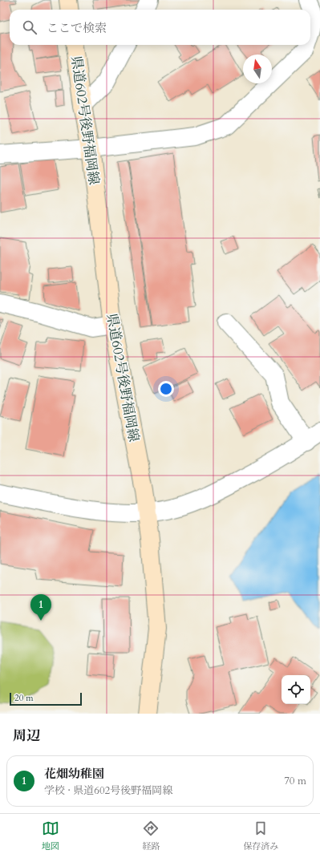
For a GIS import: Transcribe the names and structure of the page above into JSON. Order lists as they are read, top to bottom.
{
  "streets": {
    "main road": ["県道602号後野福岡線"]
  },
  "scale_bar": "20 m",
  "north": "top",
  "page": {
    "search": "ここで検索",
    "pins": "1",
    "scale": "20 m",
    "heading": "周辺",
    "list": [
      {
        "mark": "1",
        "name": "花畑幼稚園",
        "note": "学校 · 県道602号後野福岡線",
        "value": "70 m"
      }
    ],
    "nav": ["地図", "経路", "保存済み"]
  }
}
